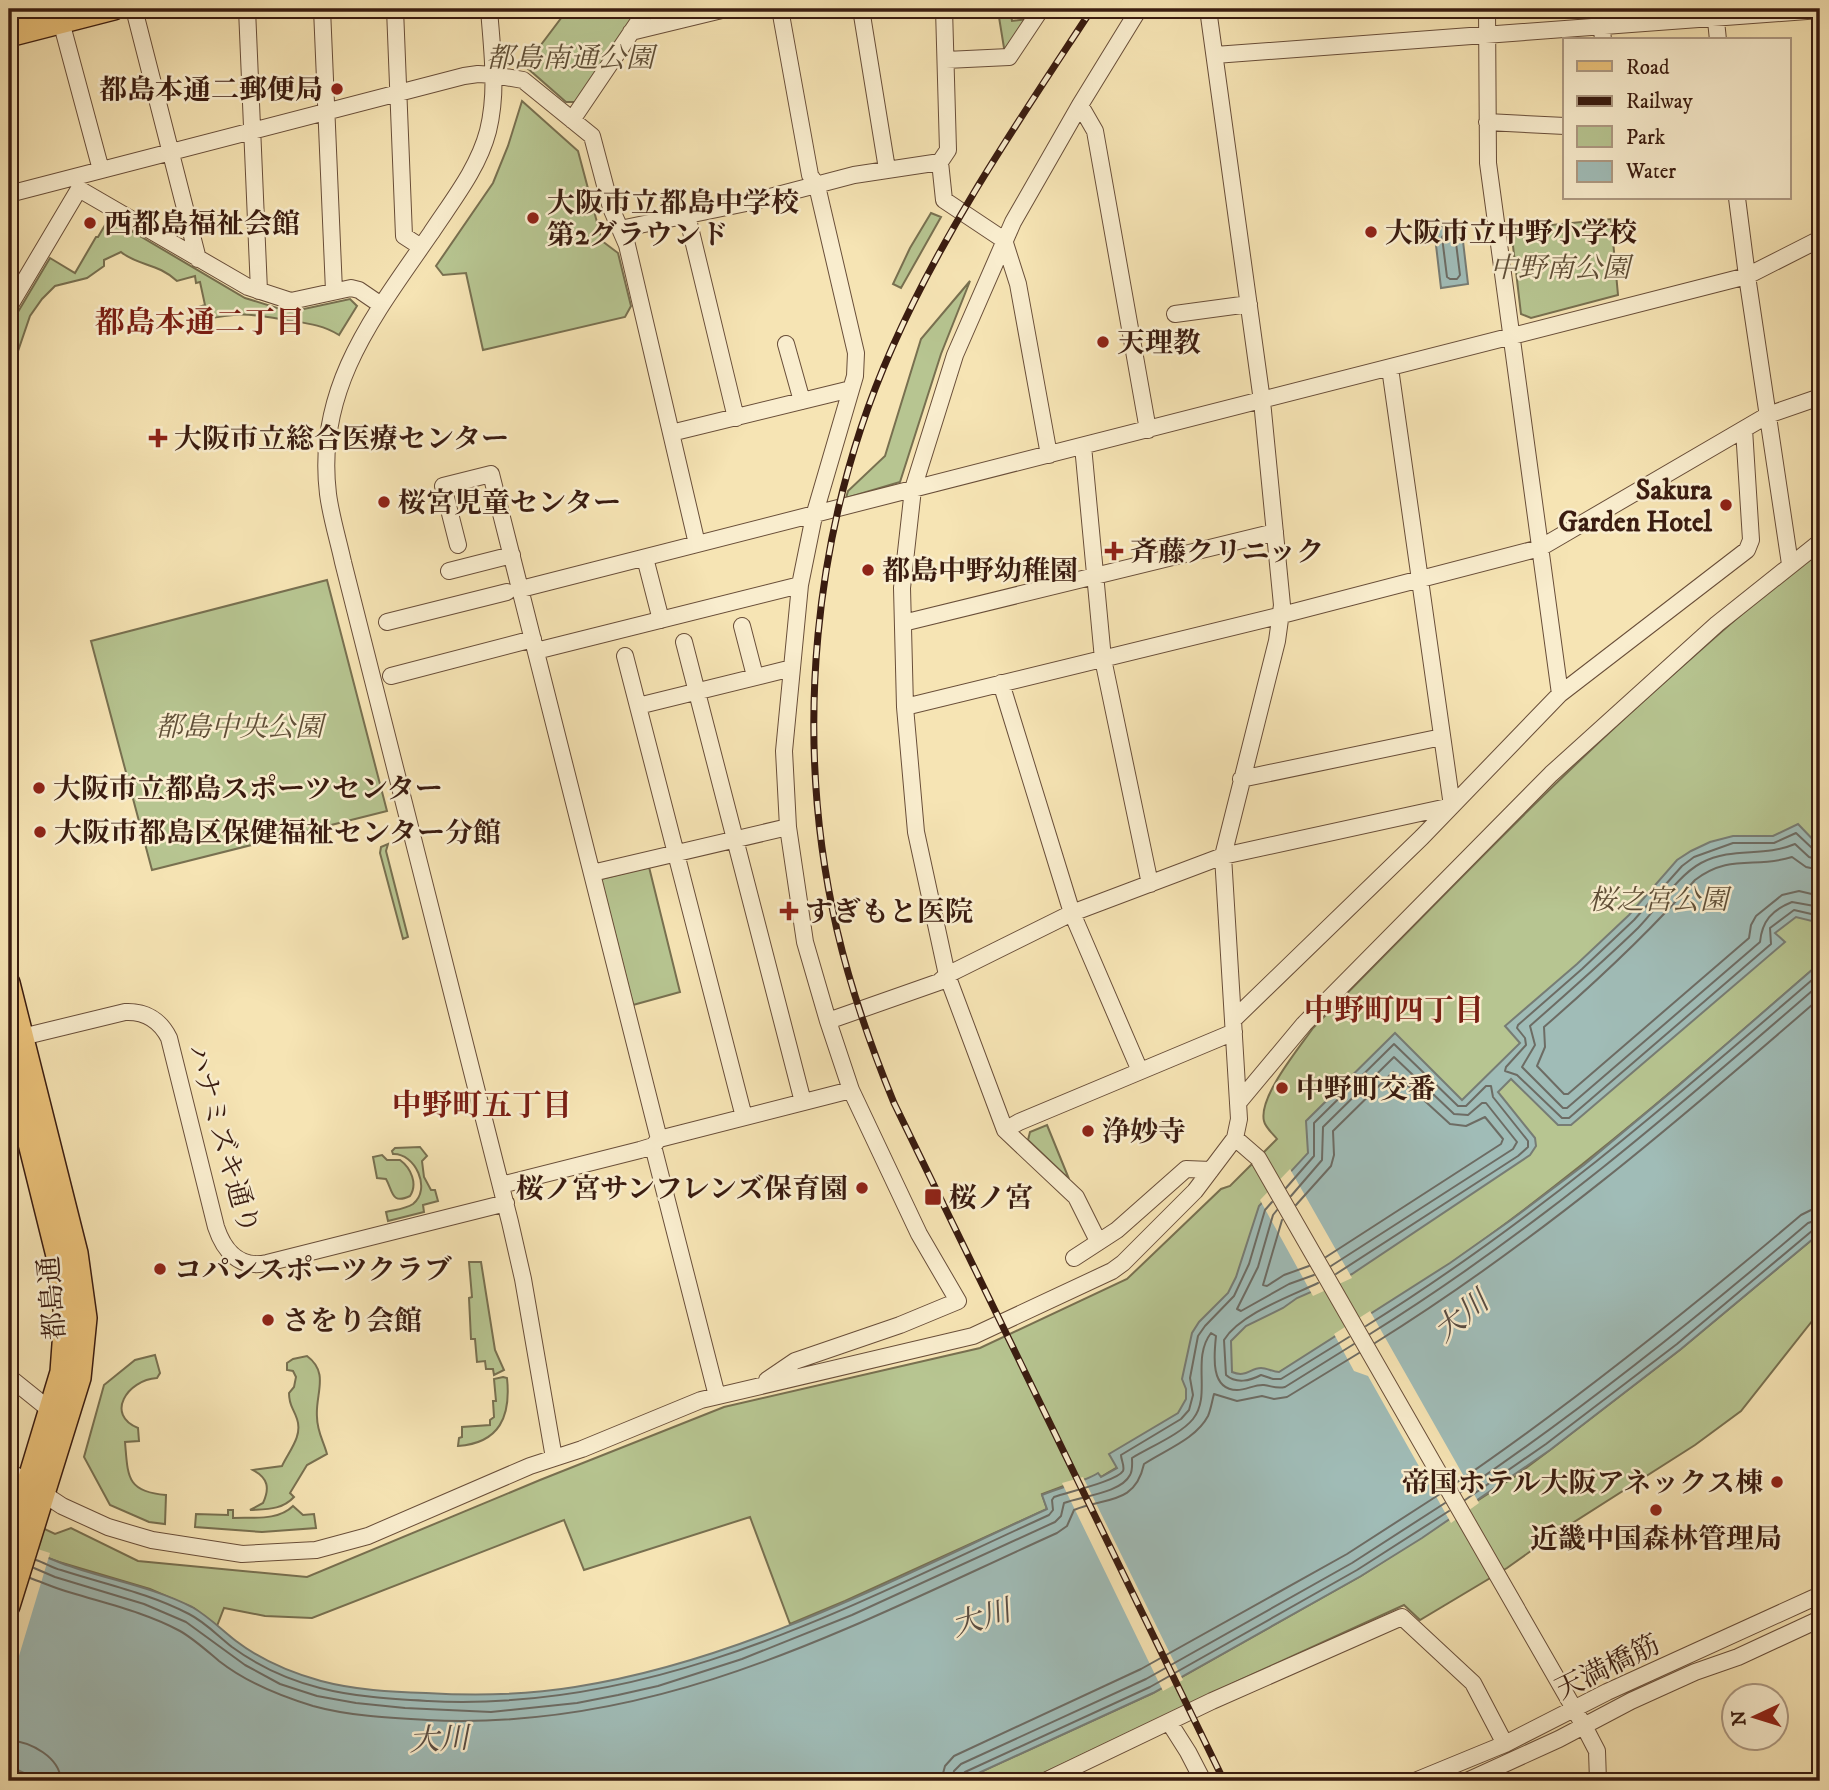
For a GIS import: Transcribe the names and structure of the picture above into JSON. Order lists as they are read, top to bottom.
{
  "streets": {
    "main road": ["都島通"],
    "street": ["ハナミズキ通り", "天満橋筋"]
  },
  "crossings": [
    ["ハナミズキ通り", "都島通"]
  ],
  "districts": ["都島本通二丁目", "中野町四丁目", "中野町五丁目"],
  "water": ["大川"],
  "parks": [
    "都島南通公園",
    "中野南公園",
    "都島中央公園",
    "桜之宮公園"
  ],
  "places": {
    "other": [
      "都島本通二郵便局",
      "大阪市立都島中学校 第2グラウンド",
      "西都島福祉会館",
      "大阪市立中野小学校",
      "天理教",
      "桜宮児童センター",
      "Sakura Garden Hotel",
      "都島中野幼稚園",
      "大阪市立都島スポーツセンター",
      "大阪市都島区保健福祉センター分館",
      "中野町交番",
      "浄妙寺",
      "桜ノ宮サンフレンズ保育園",
      "コパンスポーツクラブ",
      "さをり会館",
      "帝国ホテル大阪アネックス棟",
      "近畿中国森林管理局"
    ],
    "health": ["大阪市立総合医療センター", "斉藤クリニック", "すぎもと医院"],
    "transit": ["桜ノ宮"]
  },
  "legend": [
    "Road",
    "Railway",
    "Park",
    "Water"
  ],
  "north": "left"
}
